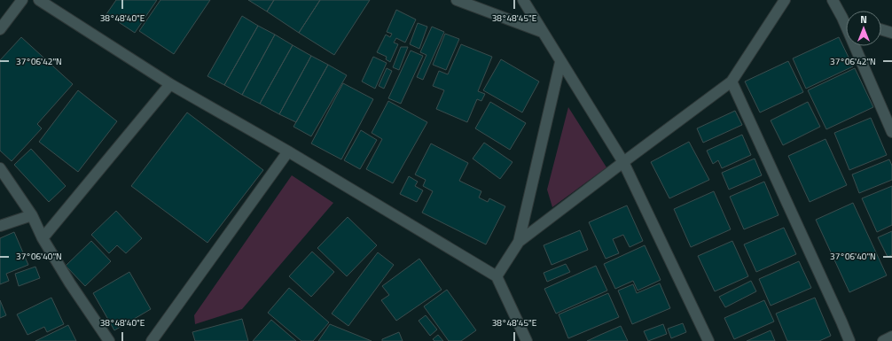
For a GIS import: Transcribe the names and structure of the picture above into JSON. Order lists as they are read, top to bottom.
{
  "north": "top",
  "coordinates": [
    "38°48'40\"E",
    "38°48'45\"E",
    "37°06'42\"N",
    "37°06'40\"N"
  ]
}
